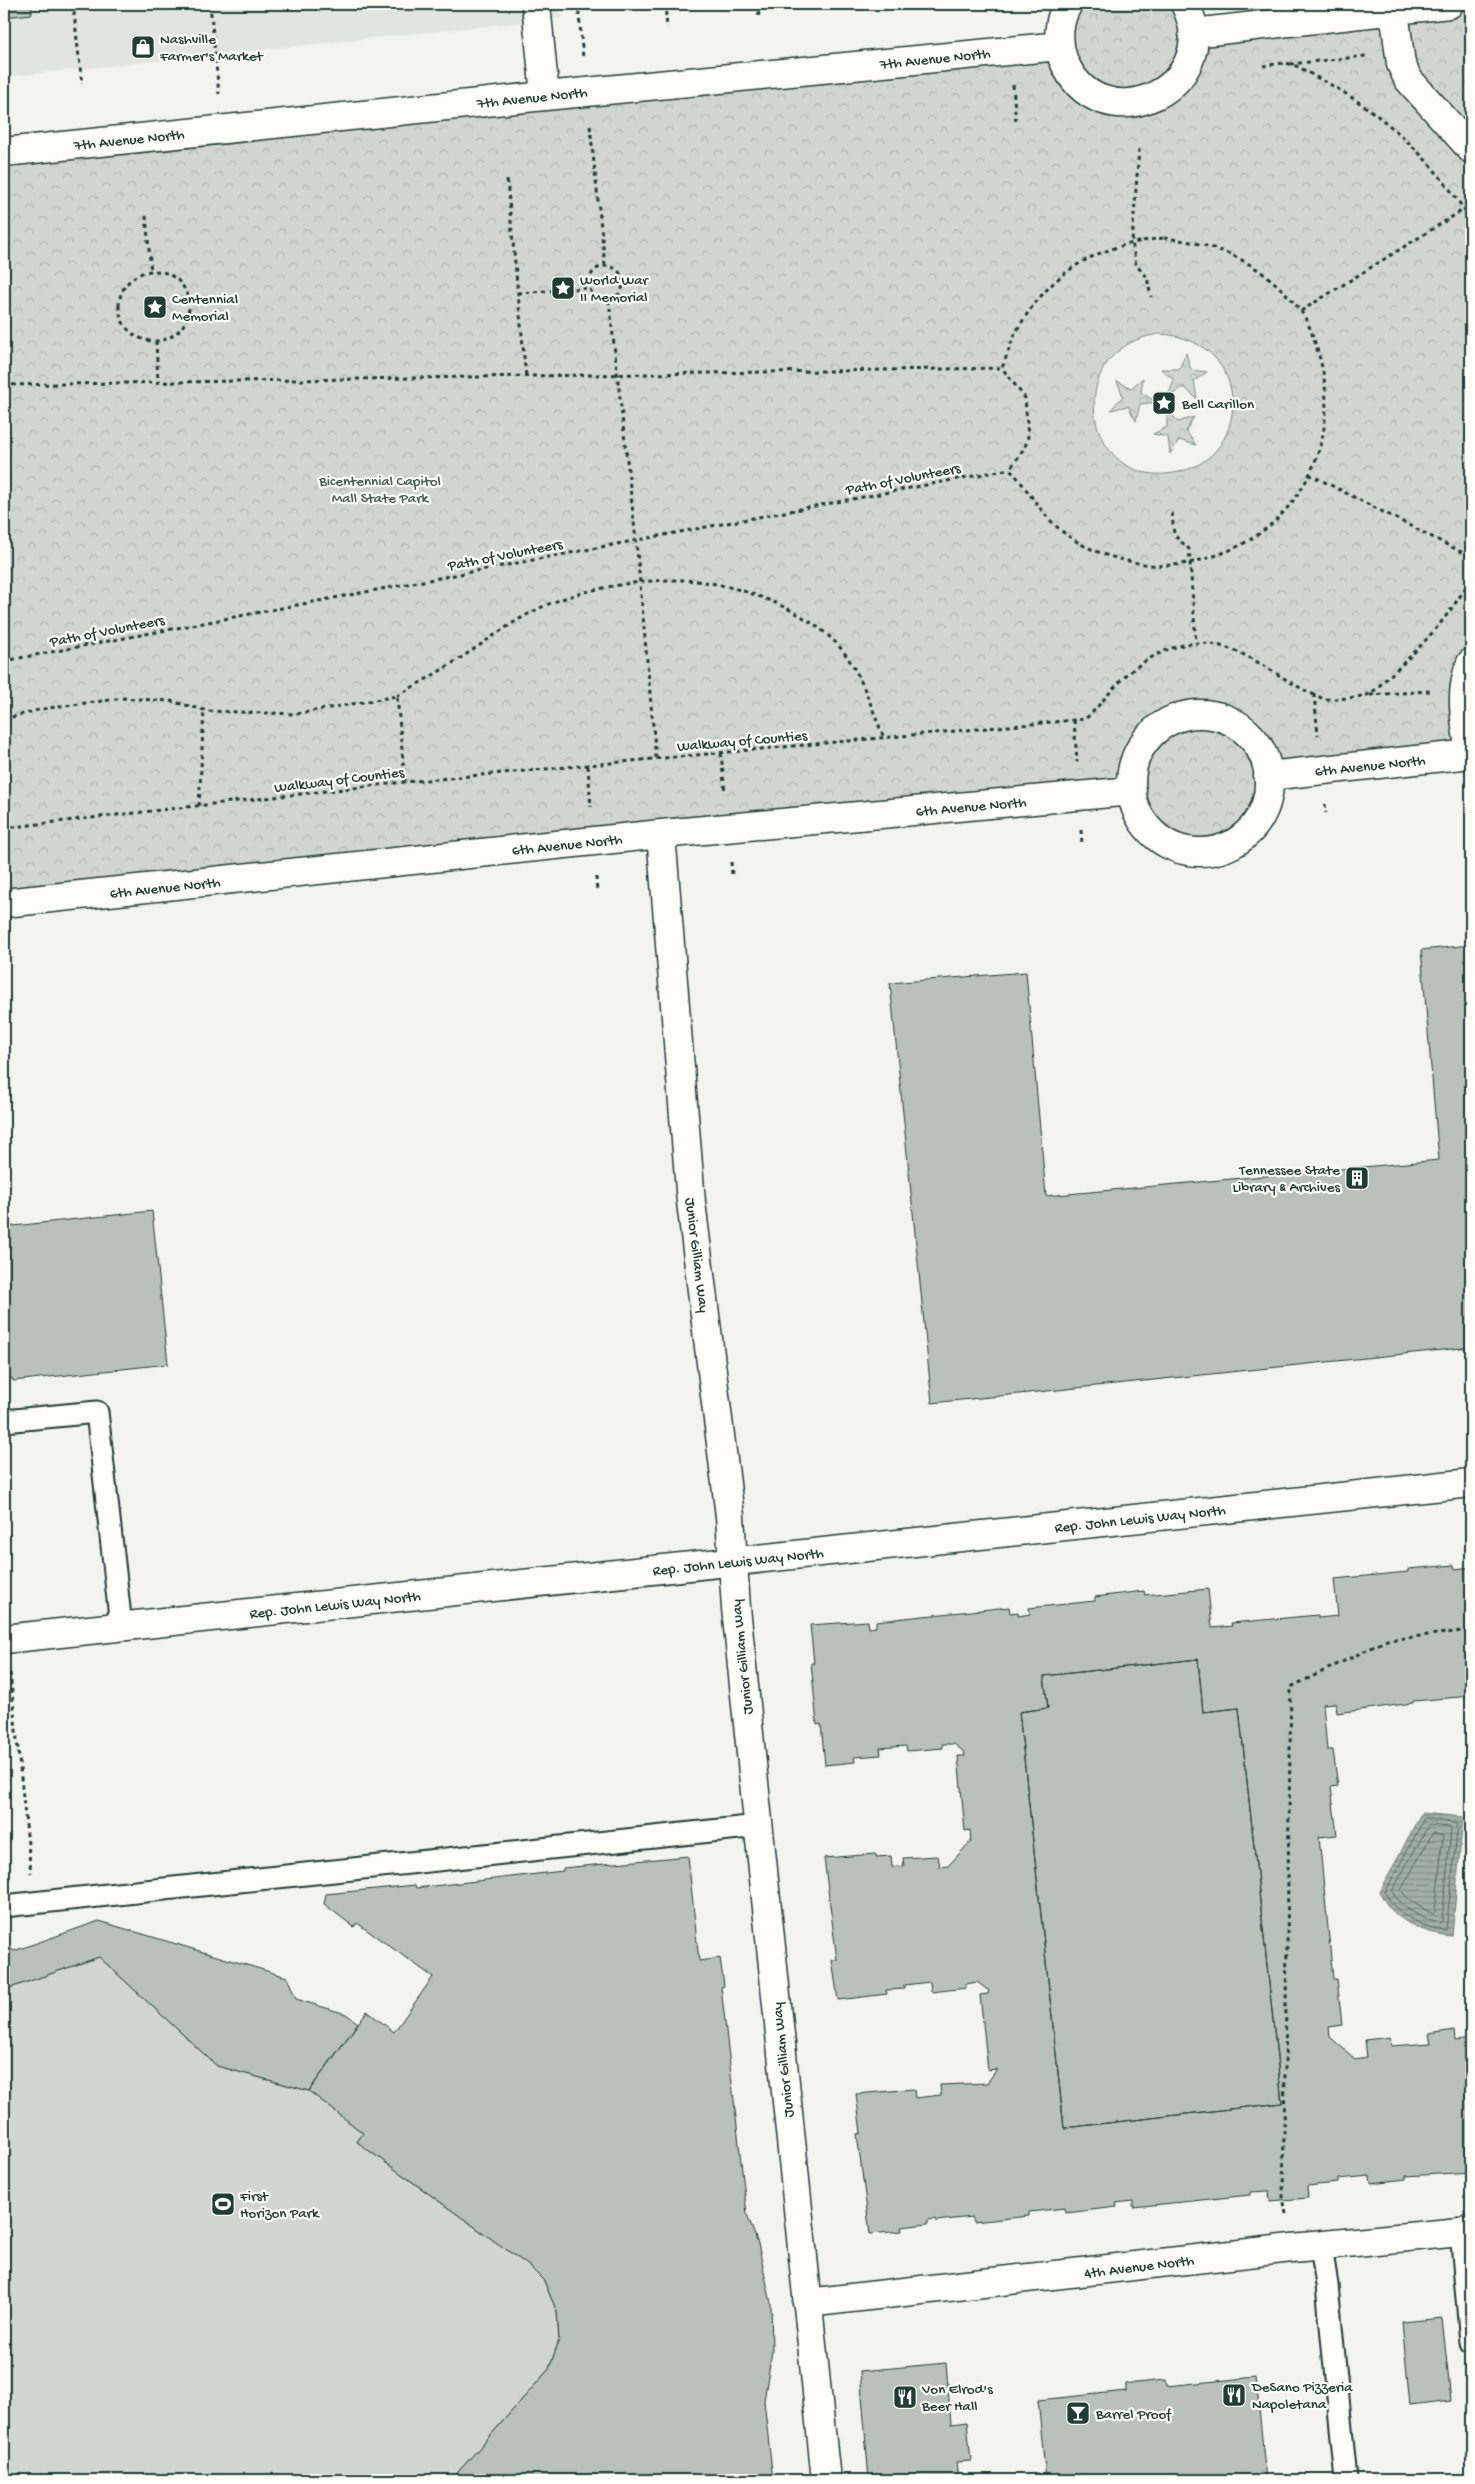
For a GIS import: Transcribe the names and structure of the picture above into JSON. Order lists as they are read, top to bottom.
{
  "streets": {
    "street": [
      "7th Avenue North",
      "6th Avenue North",
      "Junior Gilliam Way",
      "Rep. John Lewis Way North",
      "4th Avenue North"
    ],
    "path": ["Path of Volunteers", "Walkway of Counties"]
  },
  "crossings": [
    ["6th Avenue North", "Junior Gilliam Way"],
    ["Junior Gilliam Way", "Rep. John Lewis Way North"],
    ["Junior Gilliam Way", "4th Avenue North"]
  ],
  "parks": ["Bicentennial Capitol Mall State Park"],
  "places": {
    "shop": ["Nashville Farmer's Market"],
    "place": ["World War II Memorial", "Centennial Memorial", "Bell Carillon"],
    "building": ["Tennessee State Library & Archives"],
    "sports": ["First Horizon Park"],
    "restaurant": ["DeSano Pizzeria Napoletana", "Von Elrod's Beer Hall"],
    "bar": ["Barrel Proof"]
  }
}
